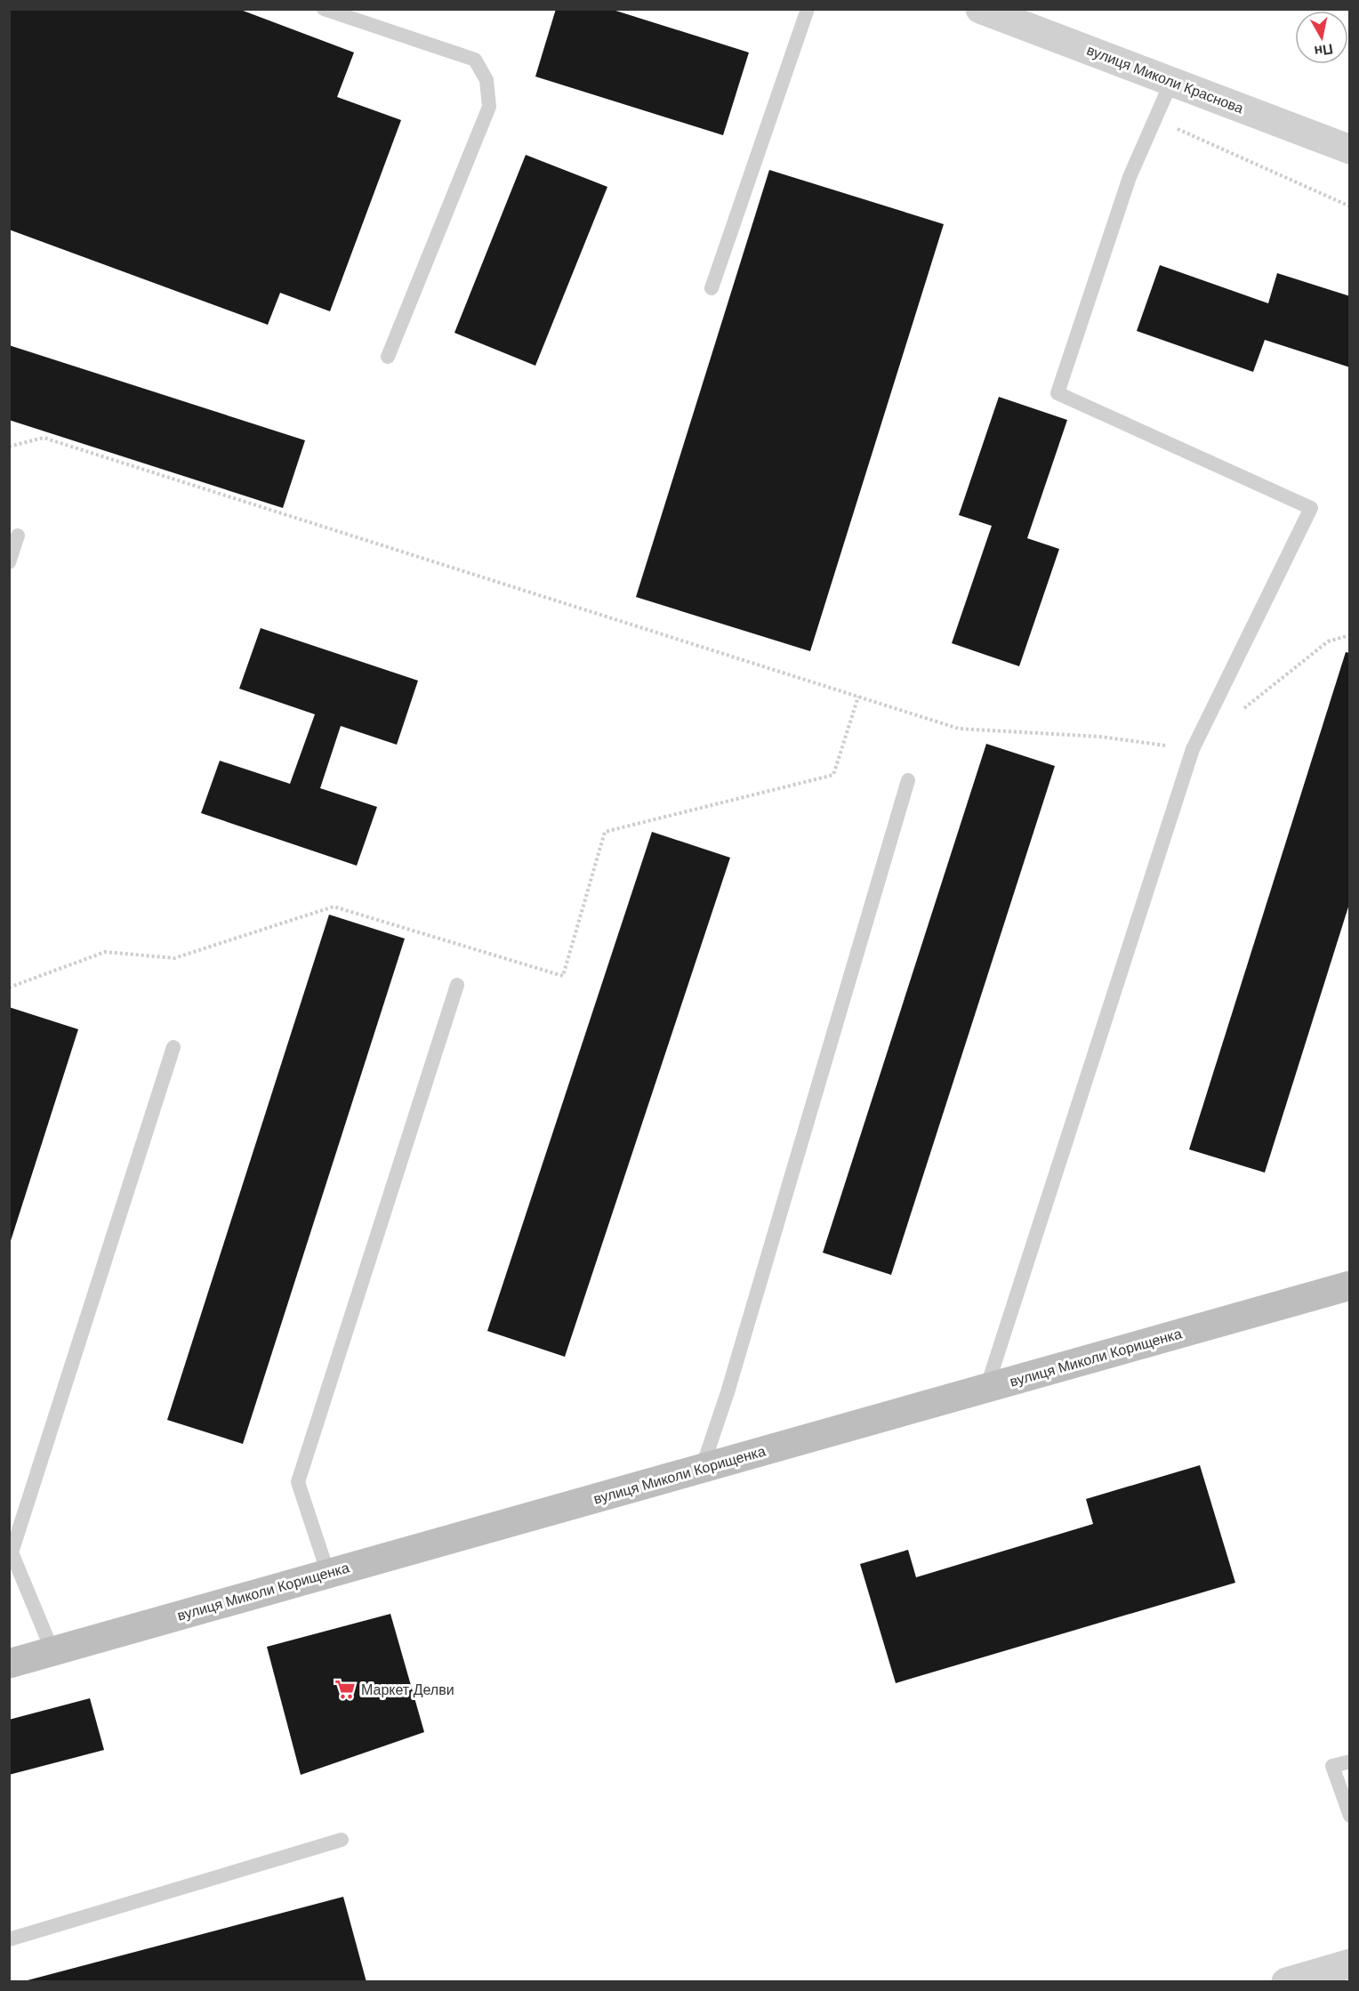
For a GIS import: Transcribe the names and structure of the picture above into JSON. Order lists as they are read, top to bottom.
{
  "streets": {
    "street": ["вулиця Миколи Краснова", "вулиця Миколи Корищенка"]
  },
  "places": {
    "supermarket": ["Маркет Делви"]
  },
  "north": "bottom"
}
